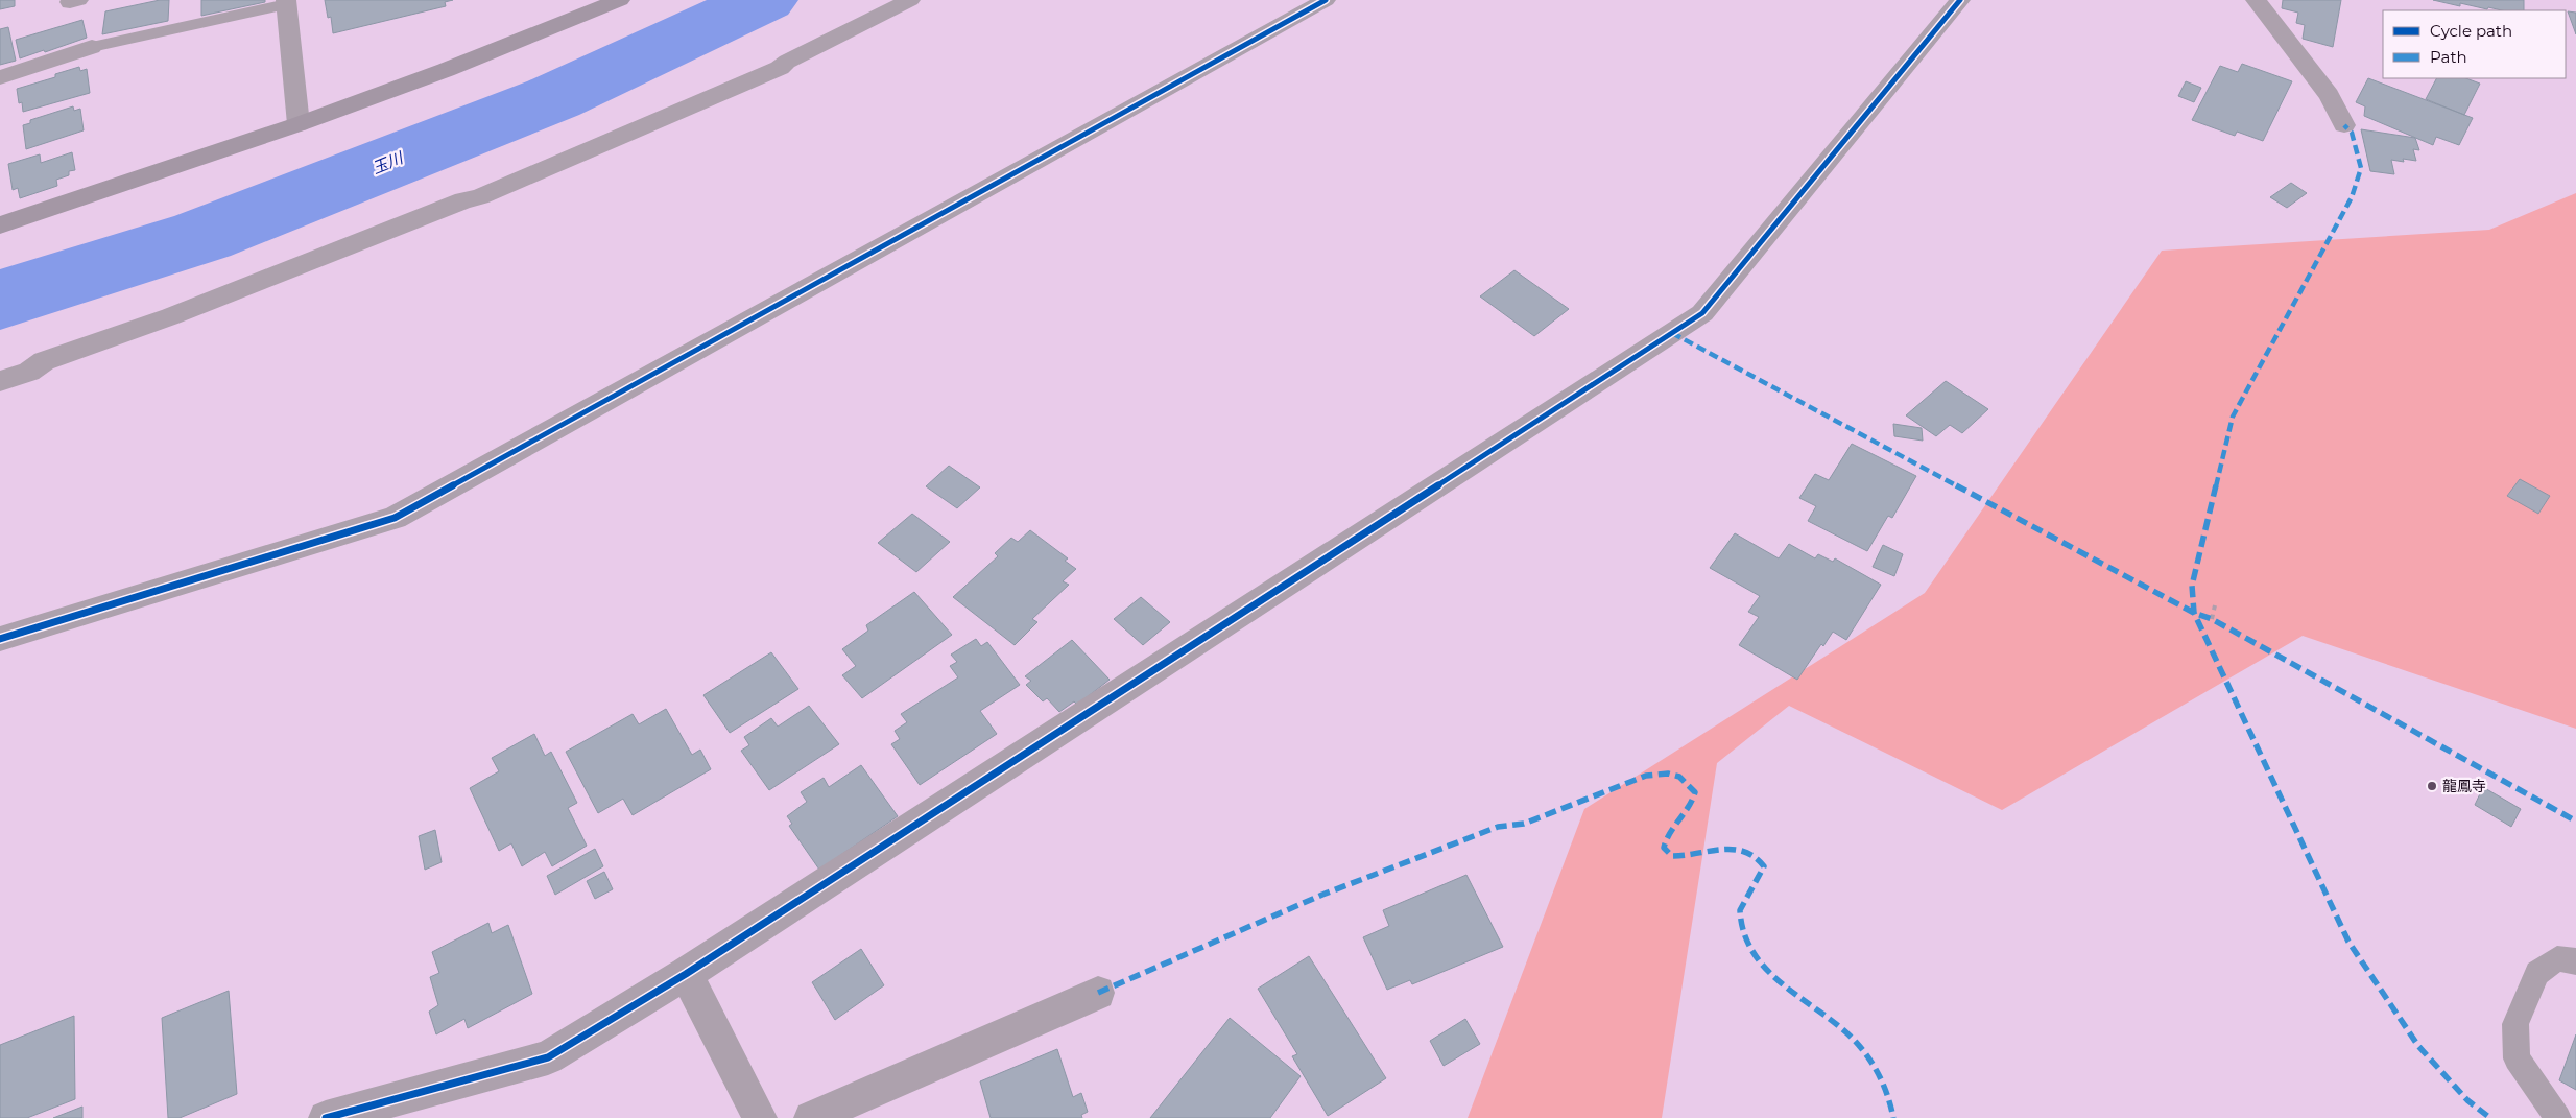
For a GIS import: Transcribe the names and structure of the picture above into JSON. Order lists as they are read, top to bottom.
{
  "water": ["玉川"],
  "places": ["龍鳳寺"],
  "legend": ["Cycle path", "Path"]
}
